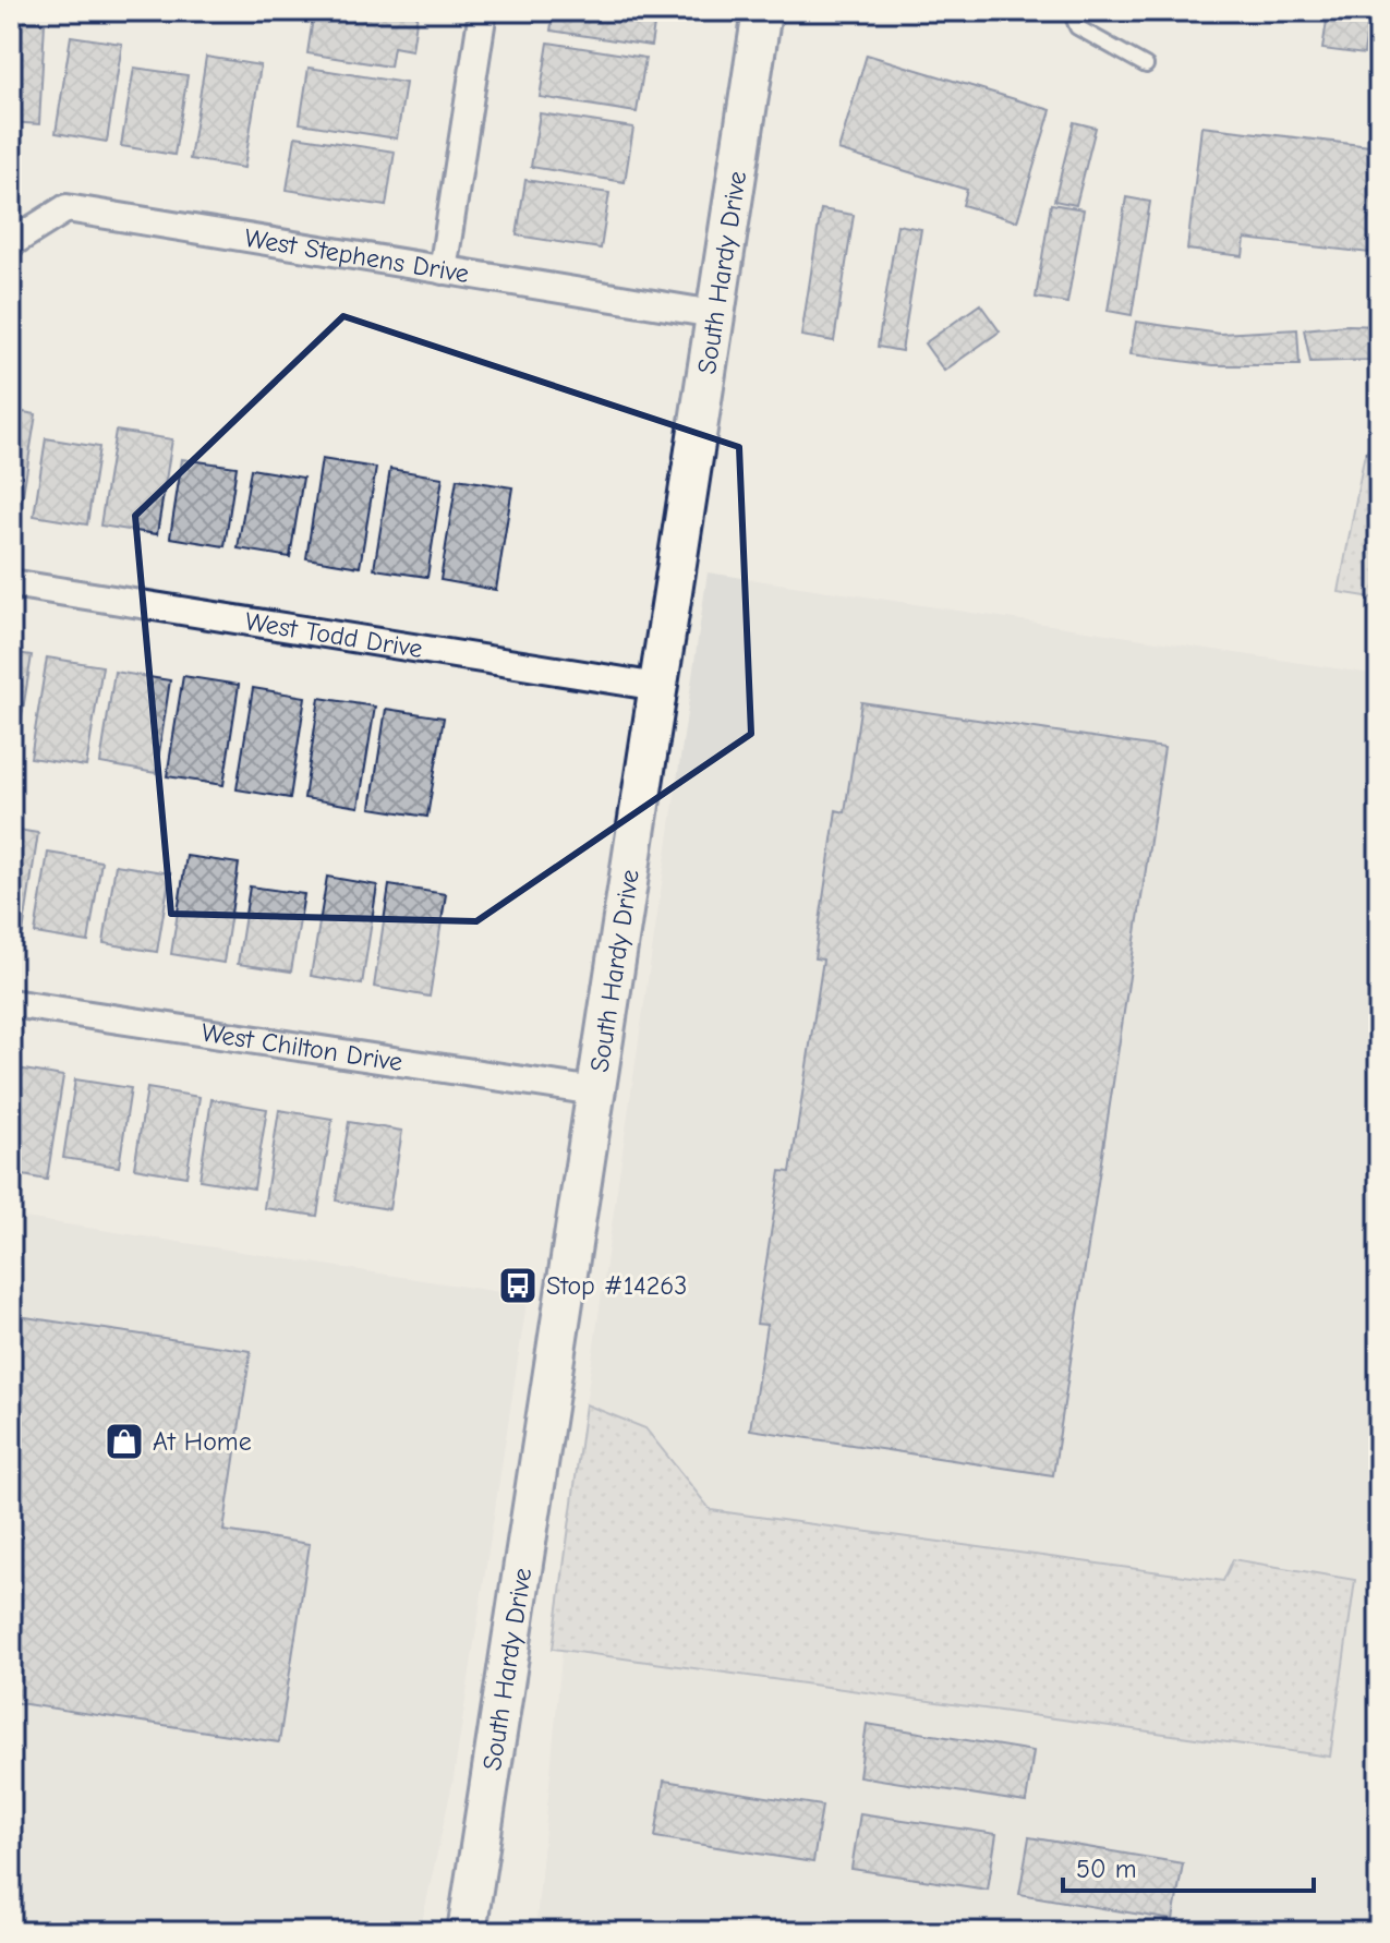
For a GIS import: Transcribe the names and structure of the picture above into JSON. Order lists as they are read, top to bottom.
{
  "streets": {
    "street": [
      "West Stephens Drive",
      "South Hardy Drive",
      "West Todd Drive",
      "West Chilton Drive"
    ]
  },
  "crossings": [
    ["West Stephens Drive", "South Hardy Drive"],
    ["South Hardy Drive", "West Todd Drive"],
    ["South Hardy Drive", "West Chilton Drive"]
  ],
  "places": {
    "bus stop": ["Stop #14263"],
    "shop": ["At Home"]
  },
  "scale_bar": "50 m"
}
